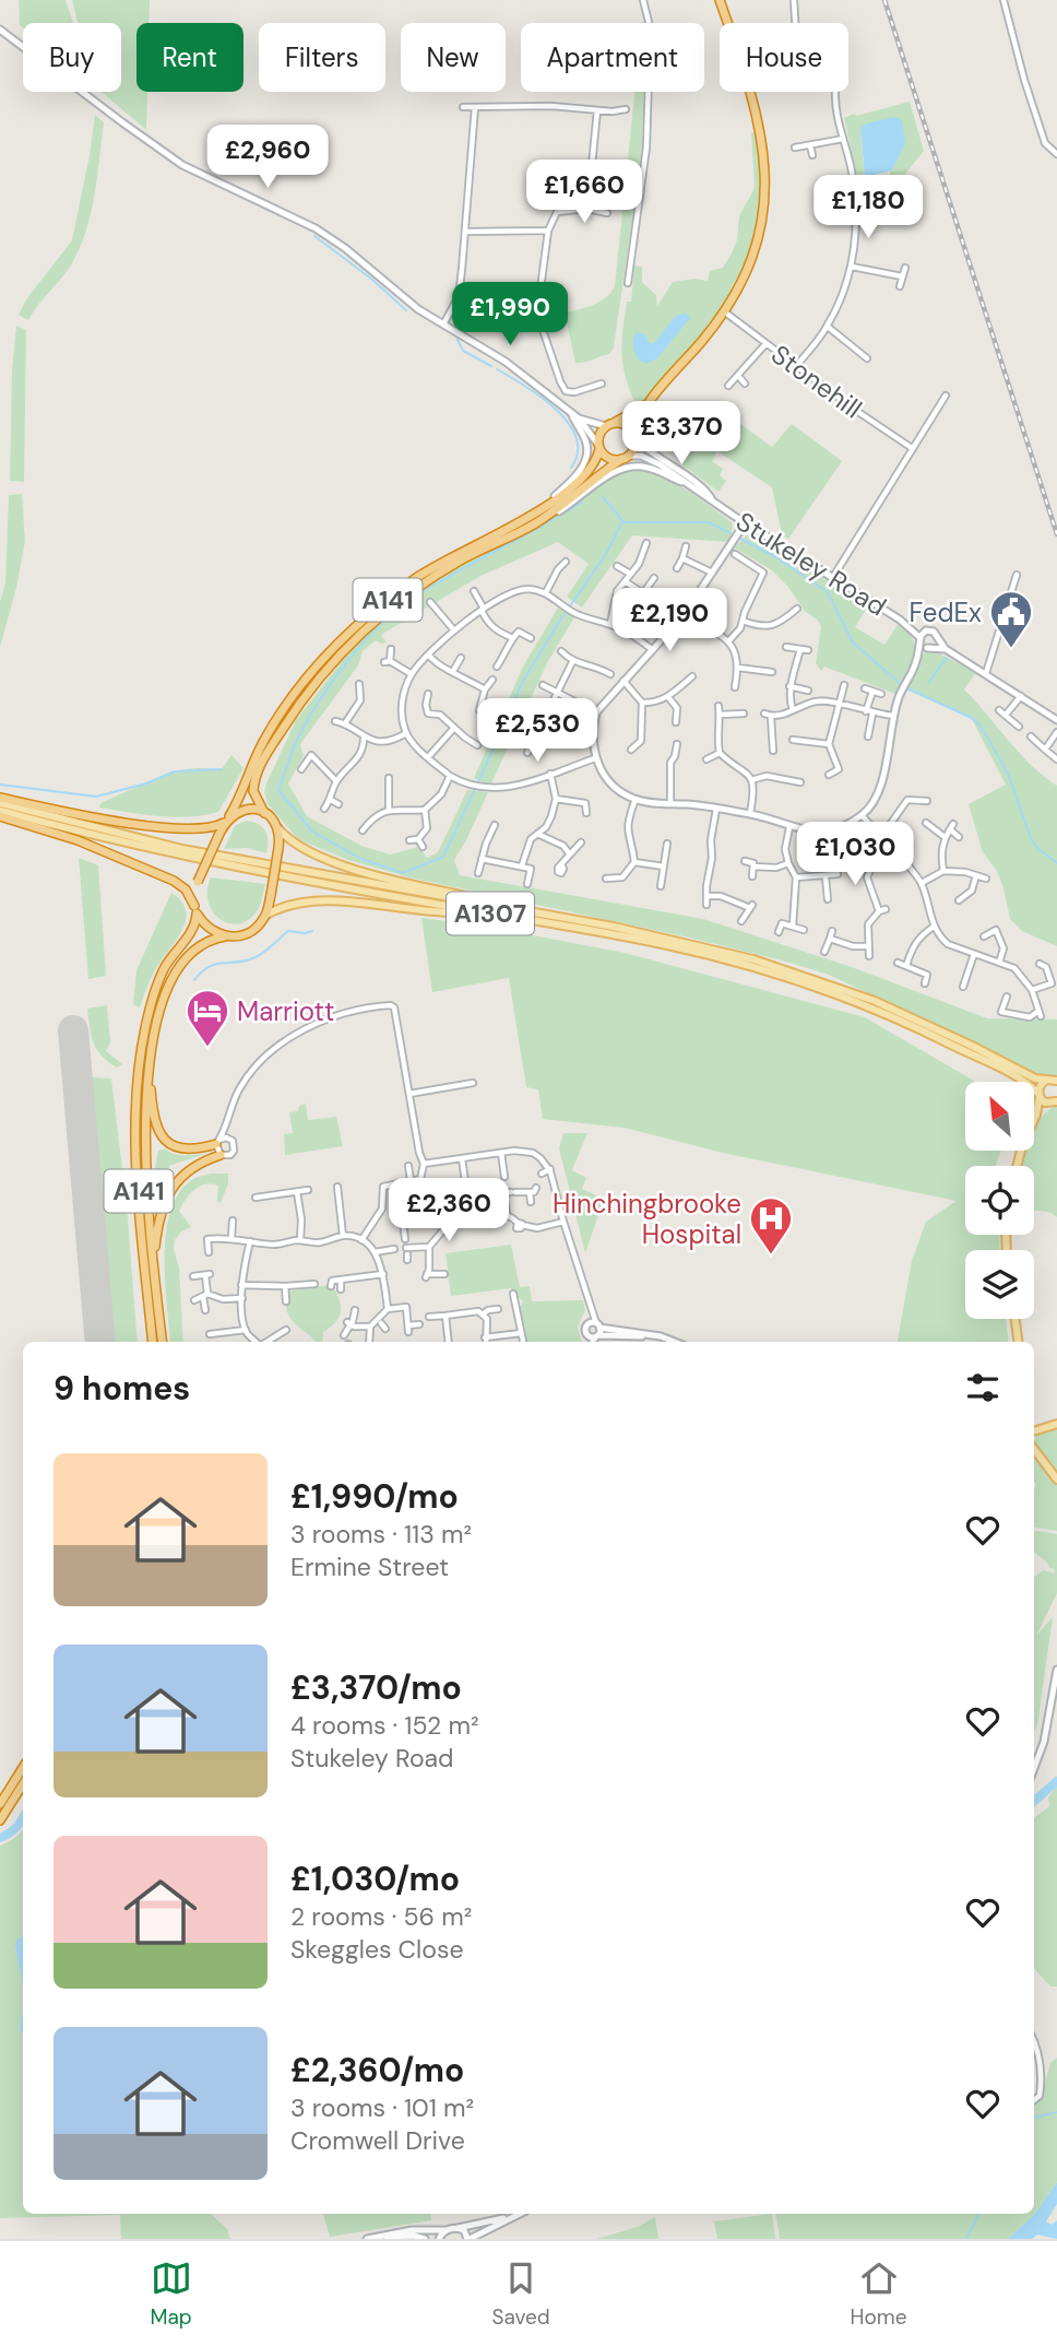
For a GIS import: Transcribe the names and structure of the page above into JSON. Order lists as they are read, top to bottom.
{
  "streets": {
    "highway": ["A141", "A1307"],
    "street": ["Stonehill", "Stukeley Road"]
  },
  "crossings": [
    ["Stukeley Road", "A141"],
    ["A141", "A1307"]
  ],
  "places": {
    "public building": ["FedEx"],
    "hotel": ["Marriott"],
    "hospital": ["Hinchingbrooke Hospital"]
  },
  "north": "top left",
  "page": {
    "chip": [
      "Buy",
      "Rent",
      "Filters",
      "New",
      "Apartment",
      "House"
    ],
    "price": [
      "£2,960",
      "£1,660",
      "£1,180",
      "£1,990",
      "£3,370",
      "£2,190",
      "£2,530",
      "£1,030",
      "£2,360"
    ],
    "heading": "9 homes",
    "list": [
      {
        "name": "£1,990/mo",
        "note": "3 rooms · 113 m² · Ermine Street"
      },
      {
        "name": "£3,370/mo",
        "note": "4 rooms · 152 m² · Stukeley Road"
      },
      {
        "name": "£1,030/mo",
        "note": "2 rooms · 56 m² · Skeggles Close"
      },
      {
        "name": "£2,360/mo",
        "note": "3 rooms · 101 m² · Cromwell Drive"
      }
    ],
    "tabs": ["Map", "Saved", "Home"]
  }
}
